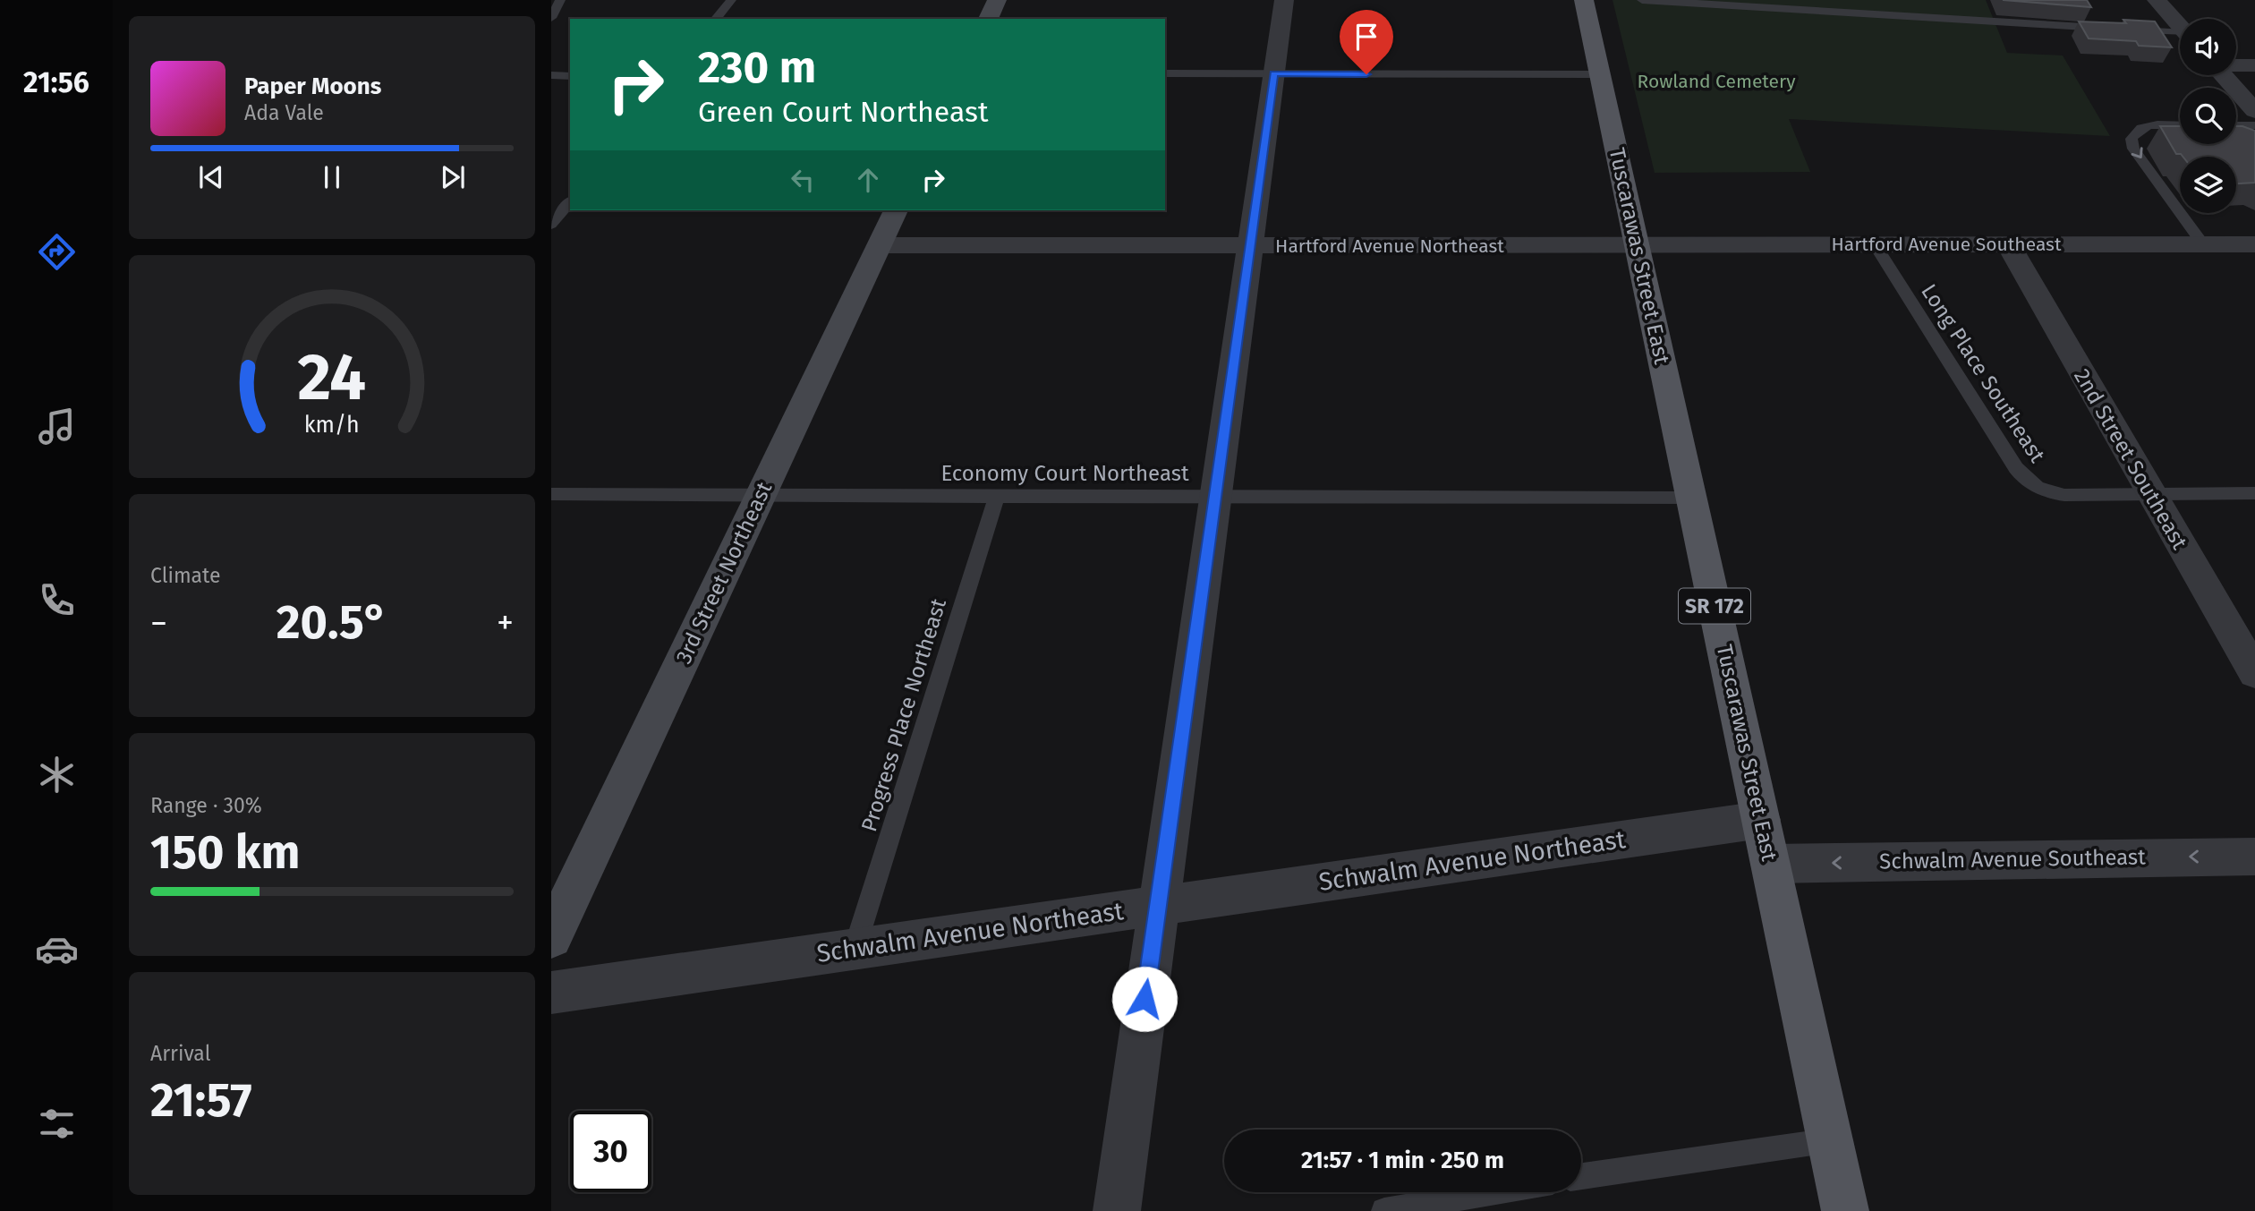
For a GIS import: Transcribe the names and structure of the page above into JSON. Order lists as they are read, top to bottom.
{
  "streets": {
    "main road": ["Tuscarawas Street East", "SR 172"],
    "street": [
      "Hartford Avenue Southeast",
      "Hartford Avenue Northeast",
      "2nd Street Southeast",
      "3rd Street Northeast",
      "Schwalm Avenue Southeast",
      "Schwalm Avenue Northeast"
    ],
    "lane": ["Long Place Southeast", "Economy Court Northeast", "Progress Place Northeast"]
  },
  "crossings": [
    ["Hartford Avenue Southeast", "Hartford Avenue Northeast"],
    ["Hartford Avenue Southeast", "Tuscarawas Street East"],
    ["Hartford Avenue Southeast", "Long Place Southeast"],
    ["Hartford Avenue Southeast", "2nd Street Southeast"],
    ["Hartford Avenue Northeast", "Tuscarawas Street East"],
    ["Hartford Avenue Northeast", "3rd Street Northeast"],
    ["Tuscarawas Street East", "Economy Court Northeast"],
    ["Tuscarawas Street East", "Schwalm Avenue Southeast"],
    ["Tuscarawas Street East", "Schwalm Avenue Northeast"],
    ["Long Place Southeast", "2nd Street Southeast"],
    ["Economy Court Northeast", "3rd Street Northeast"],
    ["Economy Court Northeast", "Progress Place Northeast"],
    ["Progress Place Northeast", "Schwalm Avenue Northeast"]
  ],
  "one_way": ["Schwalm Avenue Southeast"],
  "parks": ["Rowland Cemetery"],
  "page": {
    "tabs": "21:56",
    "turn": ["230 m", "Green Court Northeast"],
    "song": ["Paper Moons", "Ada Vale"],
    "tile": [
      "Climate",
      ["Range · 30%", "150 km"],
      ["Arrival", "21:57"]
    ],
    "heat": ["−", "20.5°", "+"],
    "limit": "30",
    "trip": "21:57 · 1 min · 250 m",
    "gauge": ["24", "km/h"]
  }
}
